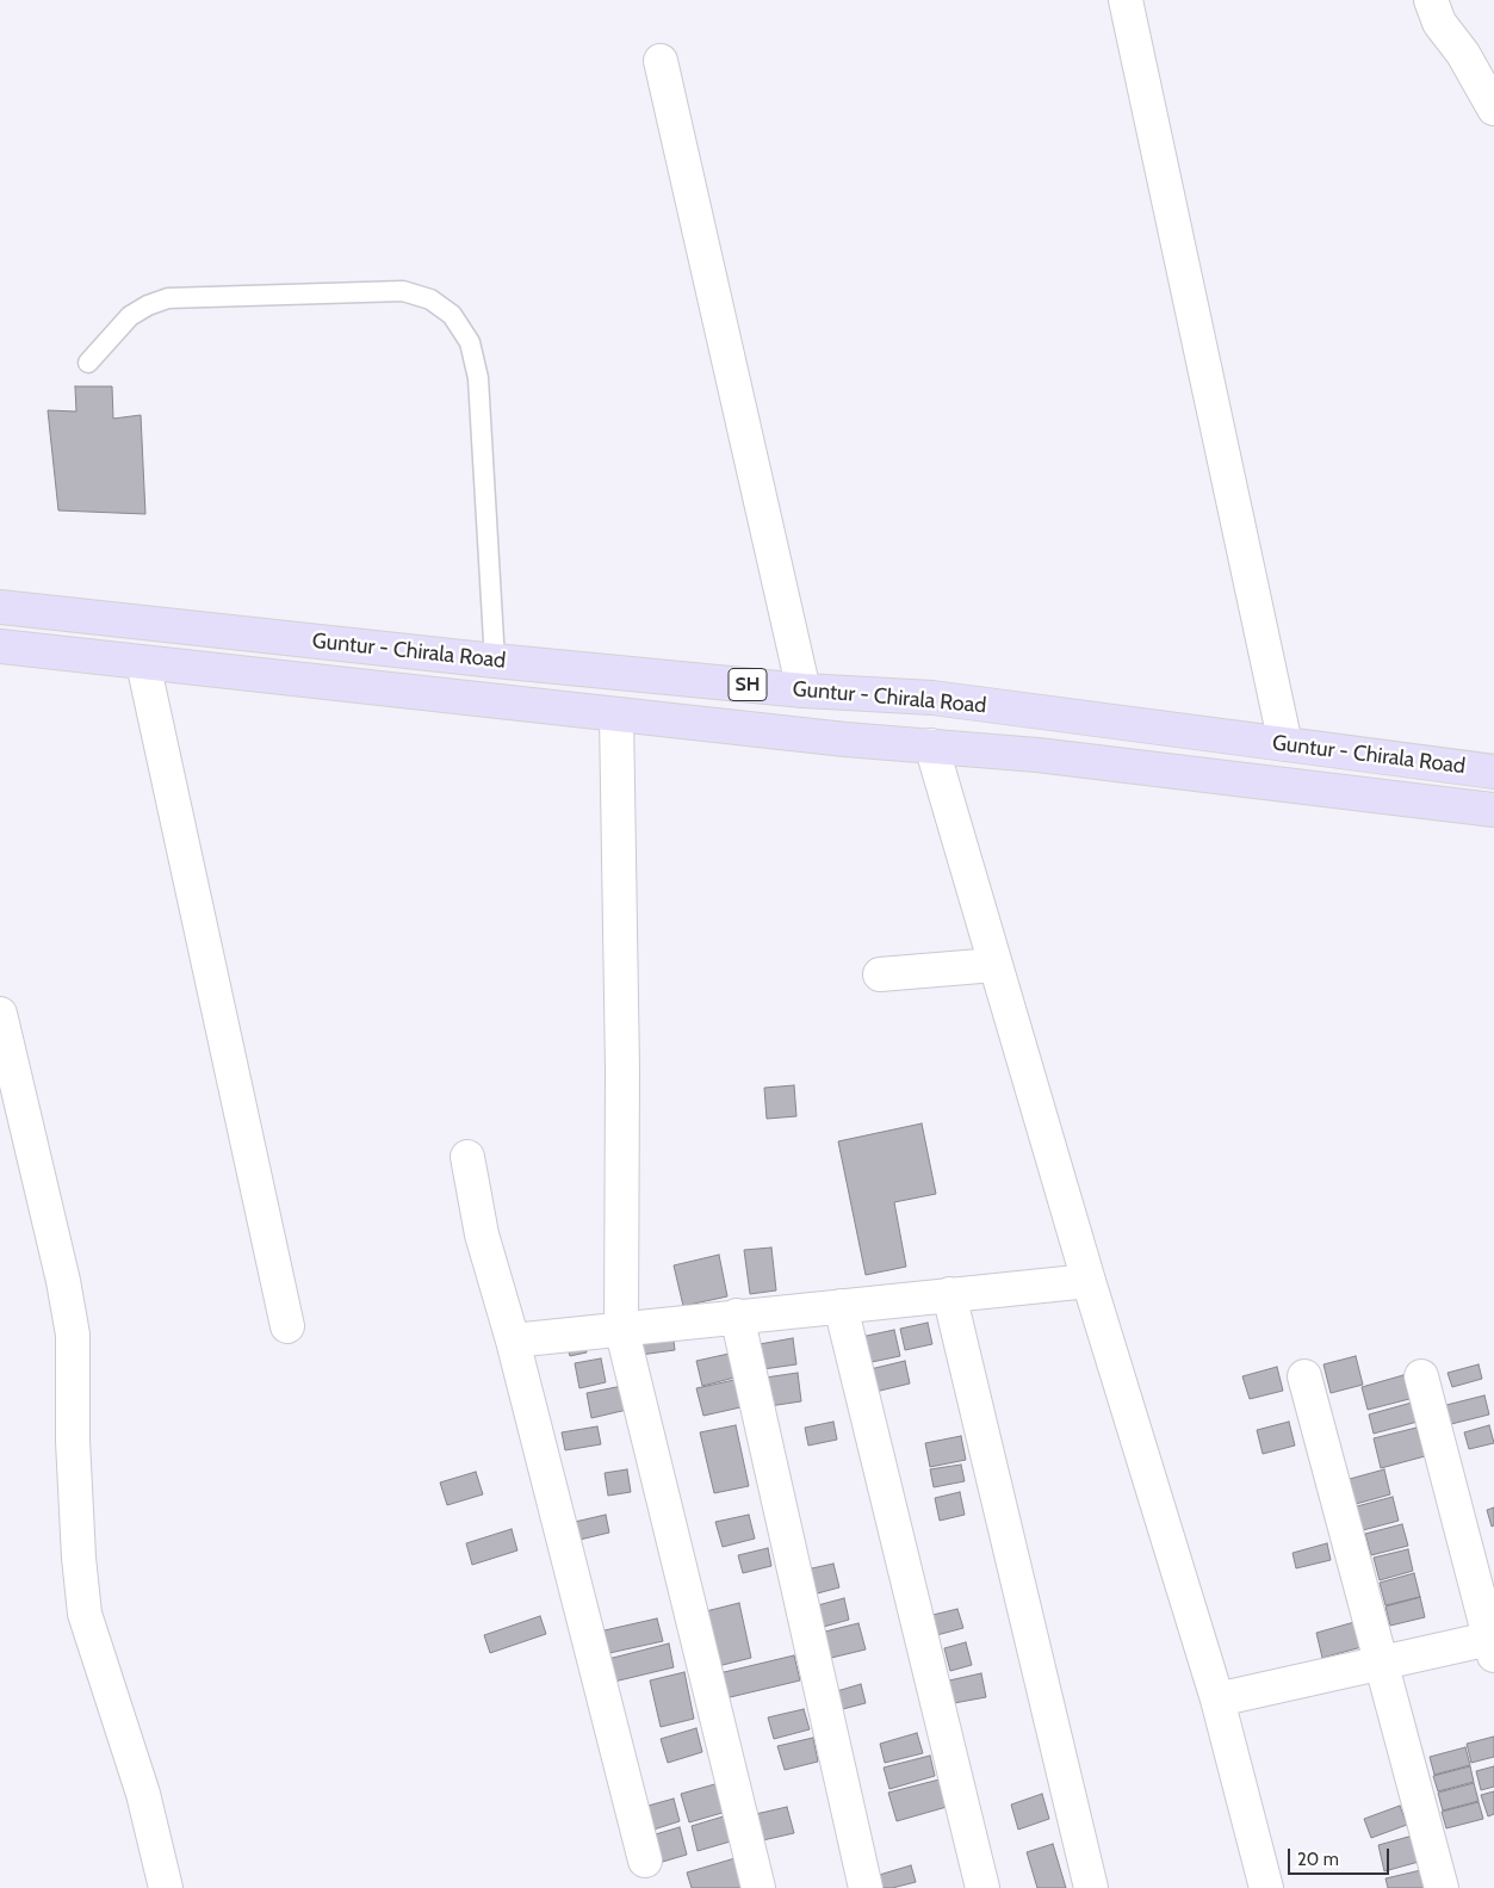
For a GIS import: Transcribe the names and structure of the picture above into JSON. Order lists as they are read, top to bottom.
{
  "streets": {
    "main road": ["Guntur - Chirala Road", "SH"]
  },
  "scale_bar": "20 m"
}
